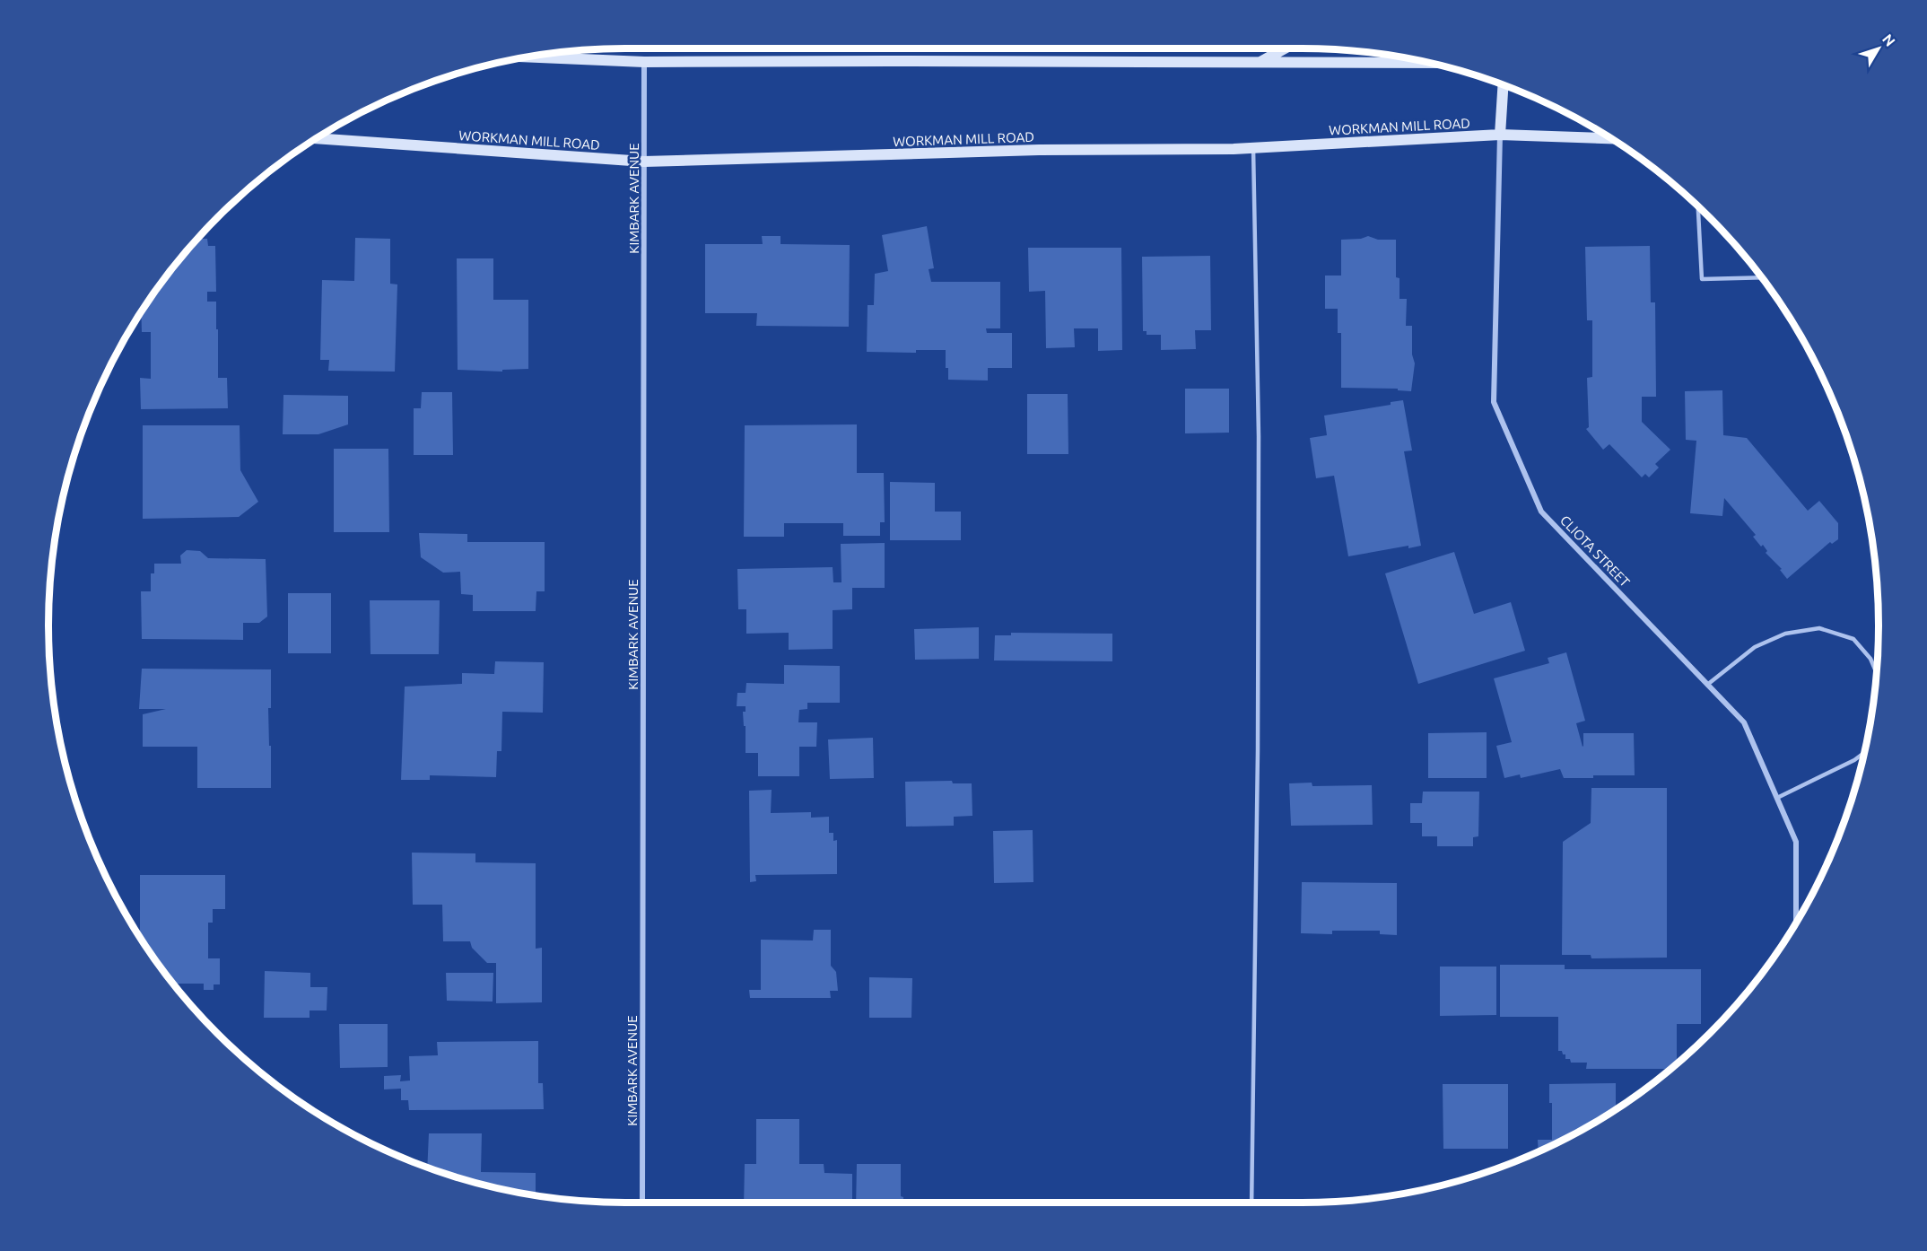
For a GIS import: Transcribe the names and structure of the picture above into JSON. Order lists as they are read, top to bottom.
{
  "streets": {
    "main road": ["WORKMAN MILL ROAD"],
    "street": ["KIMBARK AVENUE", "CLIOTA STREET"]
  },
  "crossings": [
    ["WORKMAN MILL ROAD", "KIMBARK AVENUE"],
    ["WORKMAN MILL ROAD", "CLIOTA STREET"]
  ],
  "north": "top right"
}
